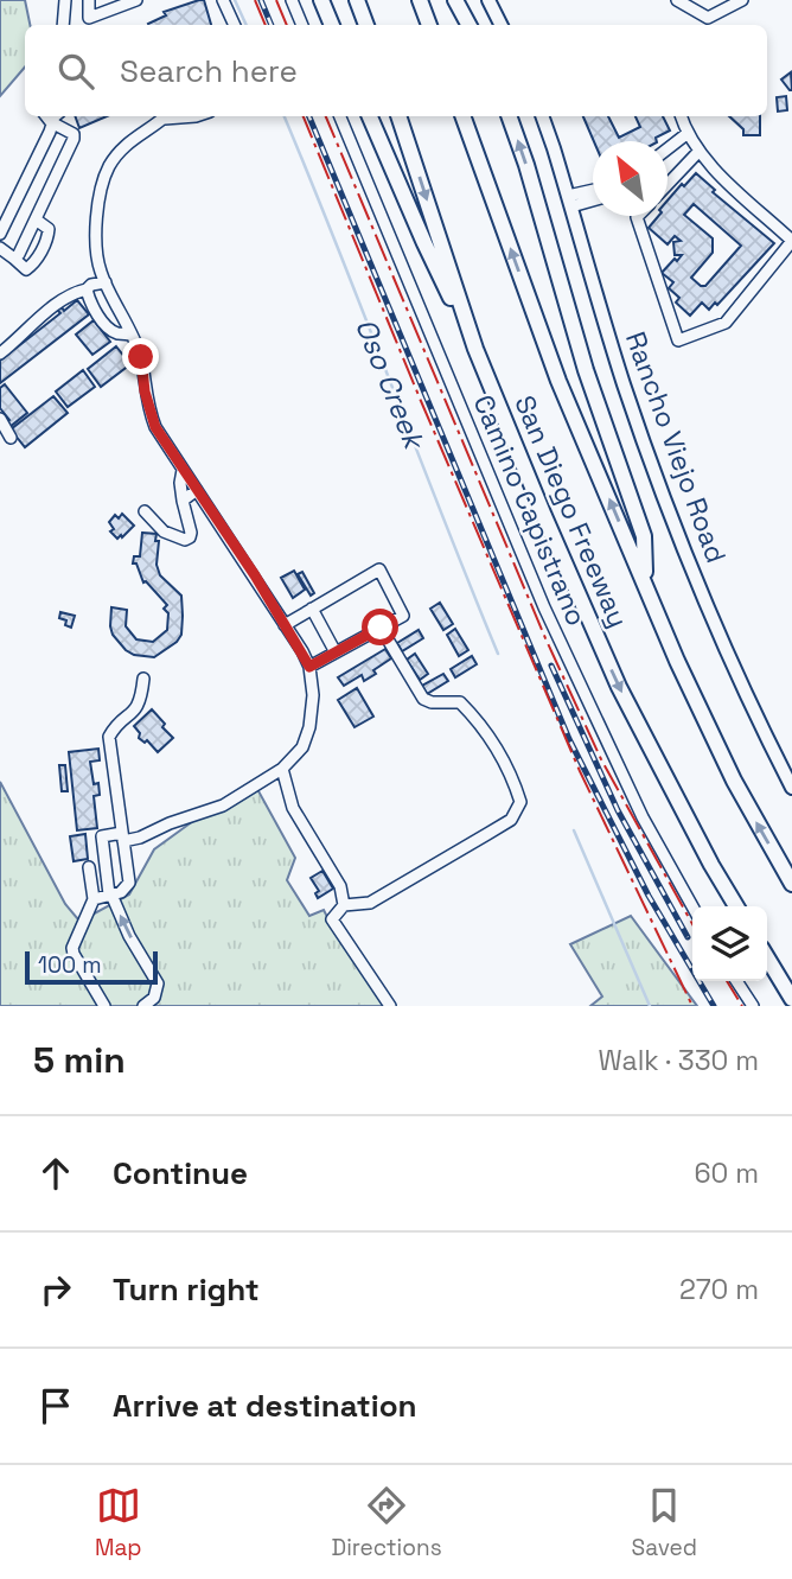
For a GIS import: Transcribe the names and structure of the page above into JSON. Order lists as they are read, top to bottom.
{
  "streets": {
    "highway": ["San Diego Freeway"],
    "main road": ["Rancho Viejo Road"],
    "street": ["Camino Capistrano"]
  },
  "water": ["Oso Creek"],
  "scale_bar": "100 m",
  "north": "top left",
  "page": {
    "search": "Search here",
    "scale": "100 m",
    "heading": ["5 min", "Walk · 330 m"],
    "list": [
      ["Continue", "60 m"],
      ["Turn right", "270 m"],
      "Arrive at destination"
    ],
    "nav": ["Map", "Directions", "Saved"]
  }
}
